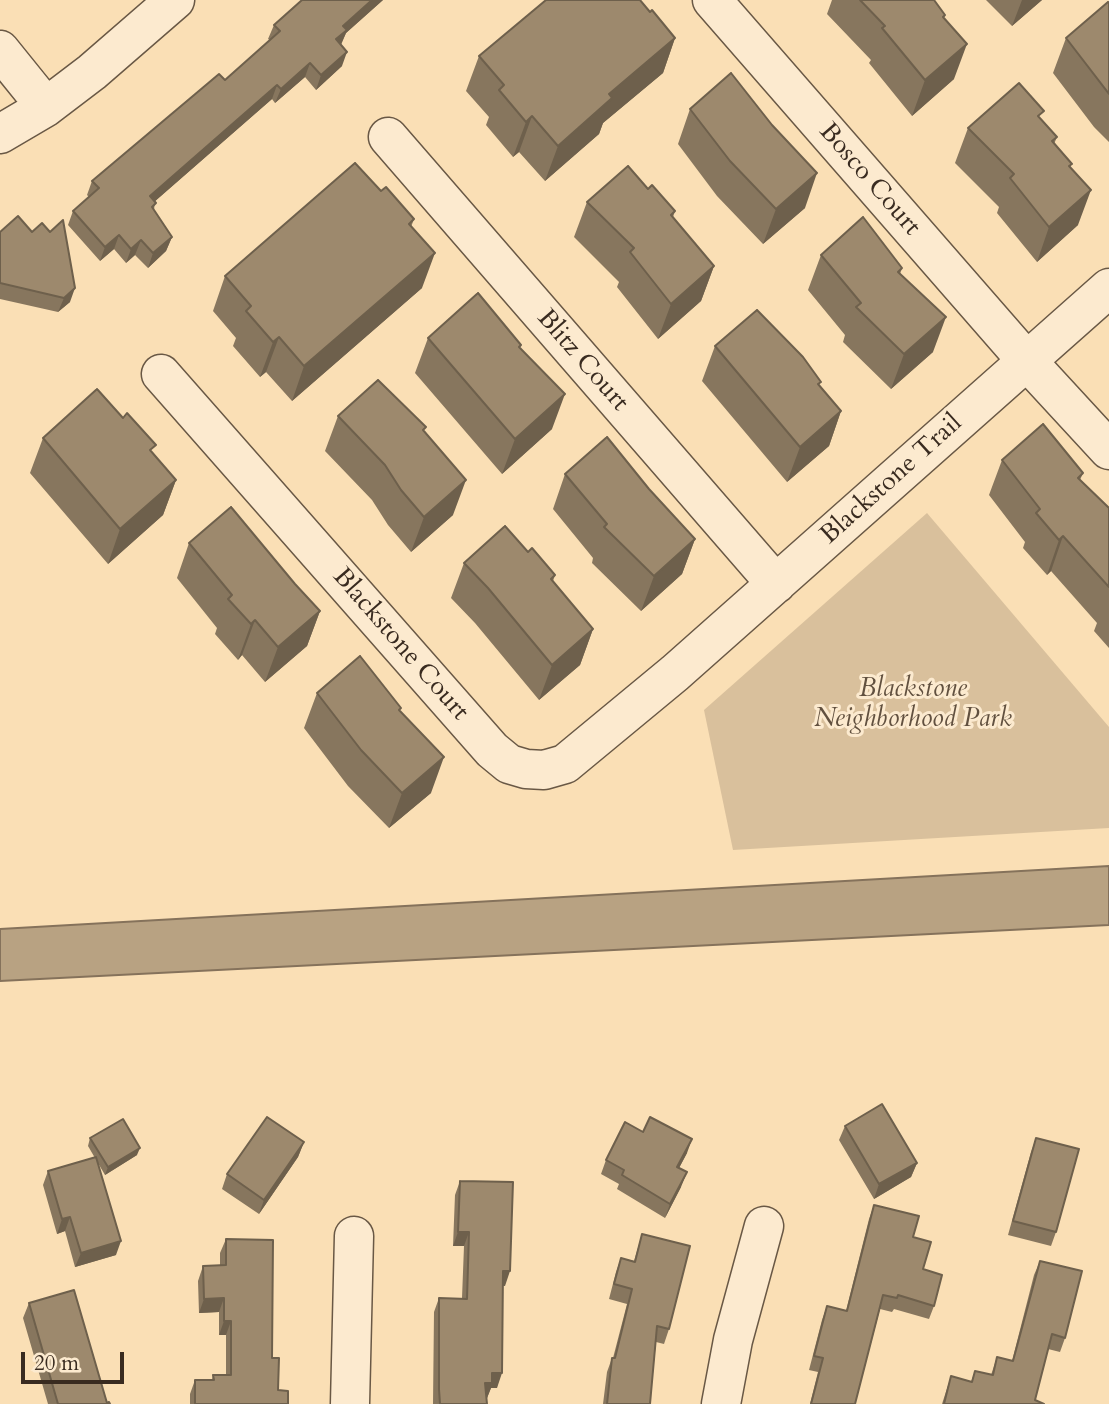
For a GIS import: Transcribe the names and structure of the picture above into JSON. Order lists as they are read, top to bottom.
{
  "streets": {
    "street": [
      "Bosco Court",
      "Blitz Court",
      "Blackstone Trail",
      "Blackstone Court"
    ]
  },
  "crossings": [
    ["Bosco Court", "Blackstone Trail"],
    ["Blitz Court", "Blackstone Trail"],
    ["Blackstone Trail", "Blackstone Court"]
  ],
  "parks": ["Blackstone Neighborhood Park"],
  "scale_bar": "20 m"
}
